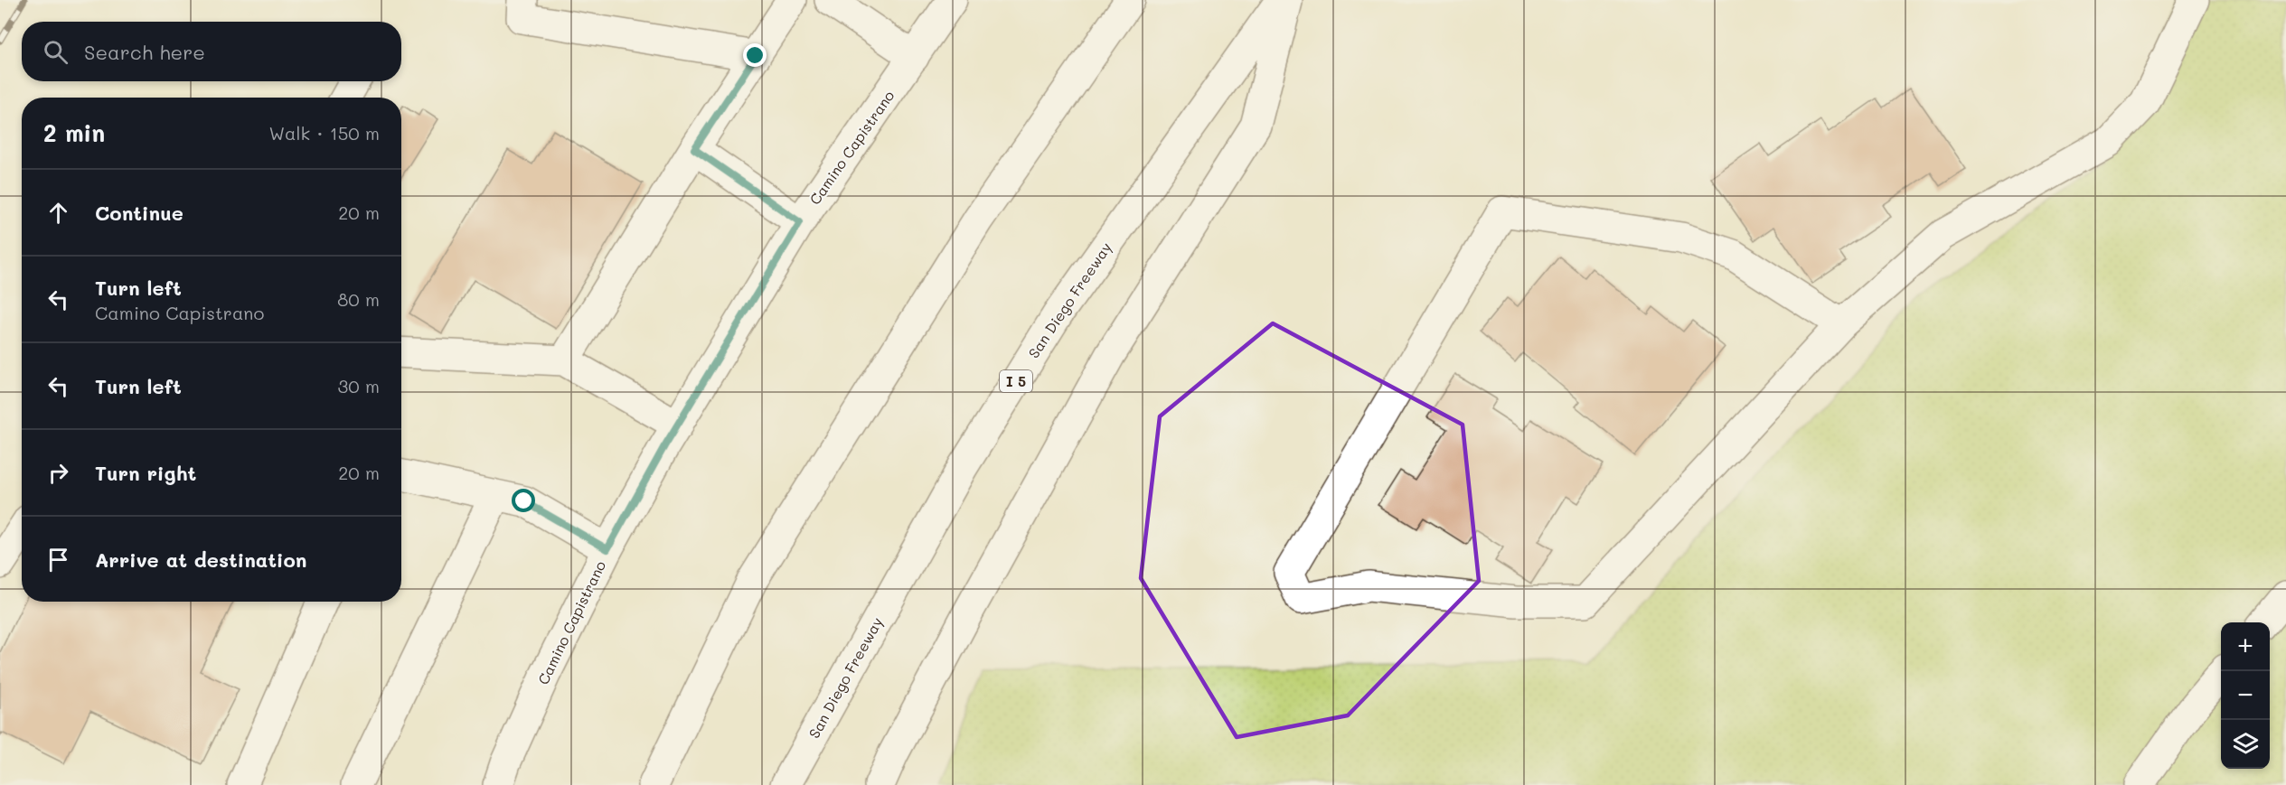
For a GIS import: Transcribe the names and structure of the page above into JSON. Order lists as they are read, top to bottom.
{
  "streets": {
    "main road": ["Camino Capistrano", "San Diego Freeway", "I 5"]
  },
  "page": {
    "search": "Search here",
    "heading": ["2 min", "Walk · 150 m"],
    "list": [
      ["Continue", "20 m"],
      ["Turn left", "Camino Capistrano", "80 m"],
      ["Turn left", "30 m"],
      ["Turn right", "20 m"],
      "Arrive at destination"
    ],
    "map_buttons": ["+", "−"]
  }
}
